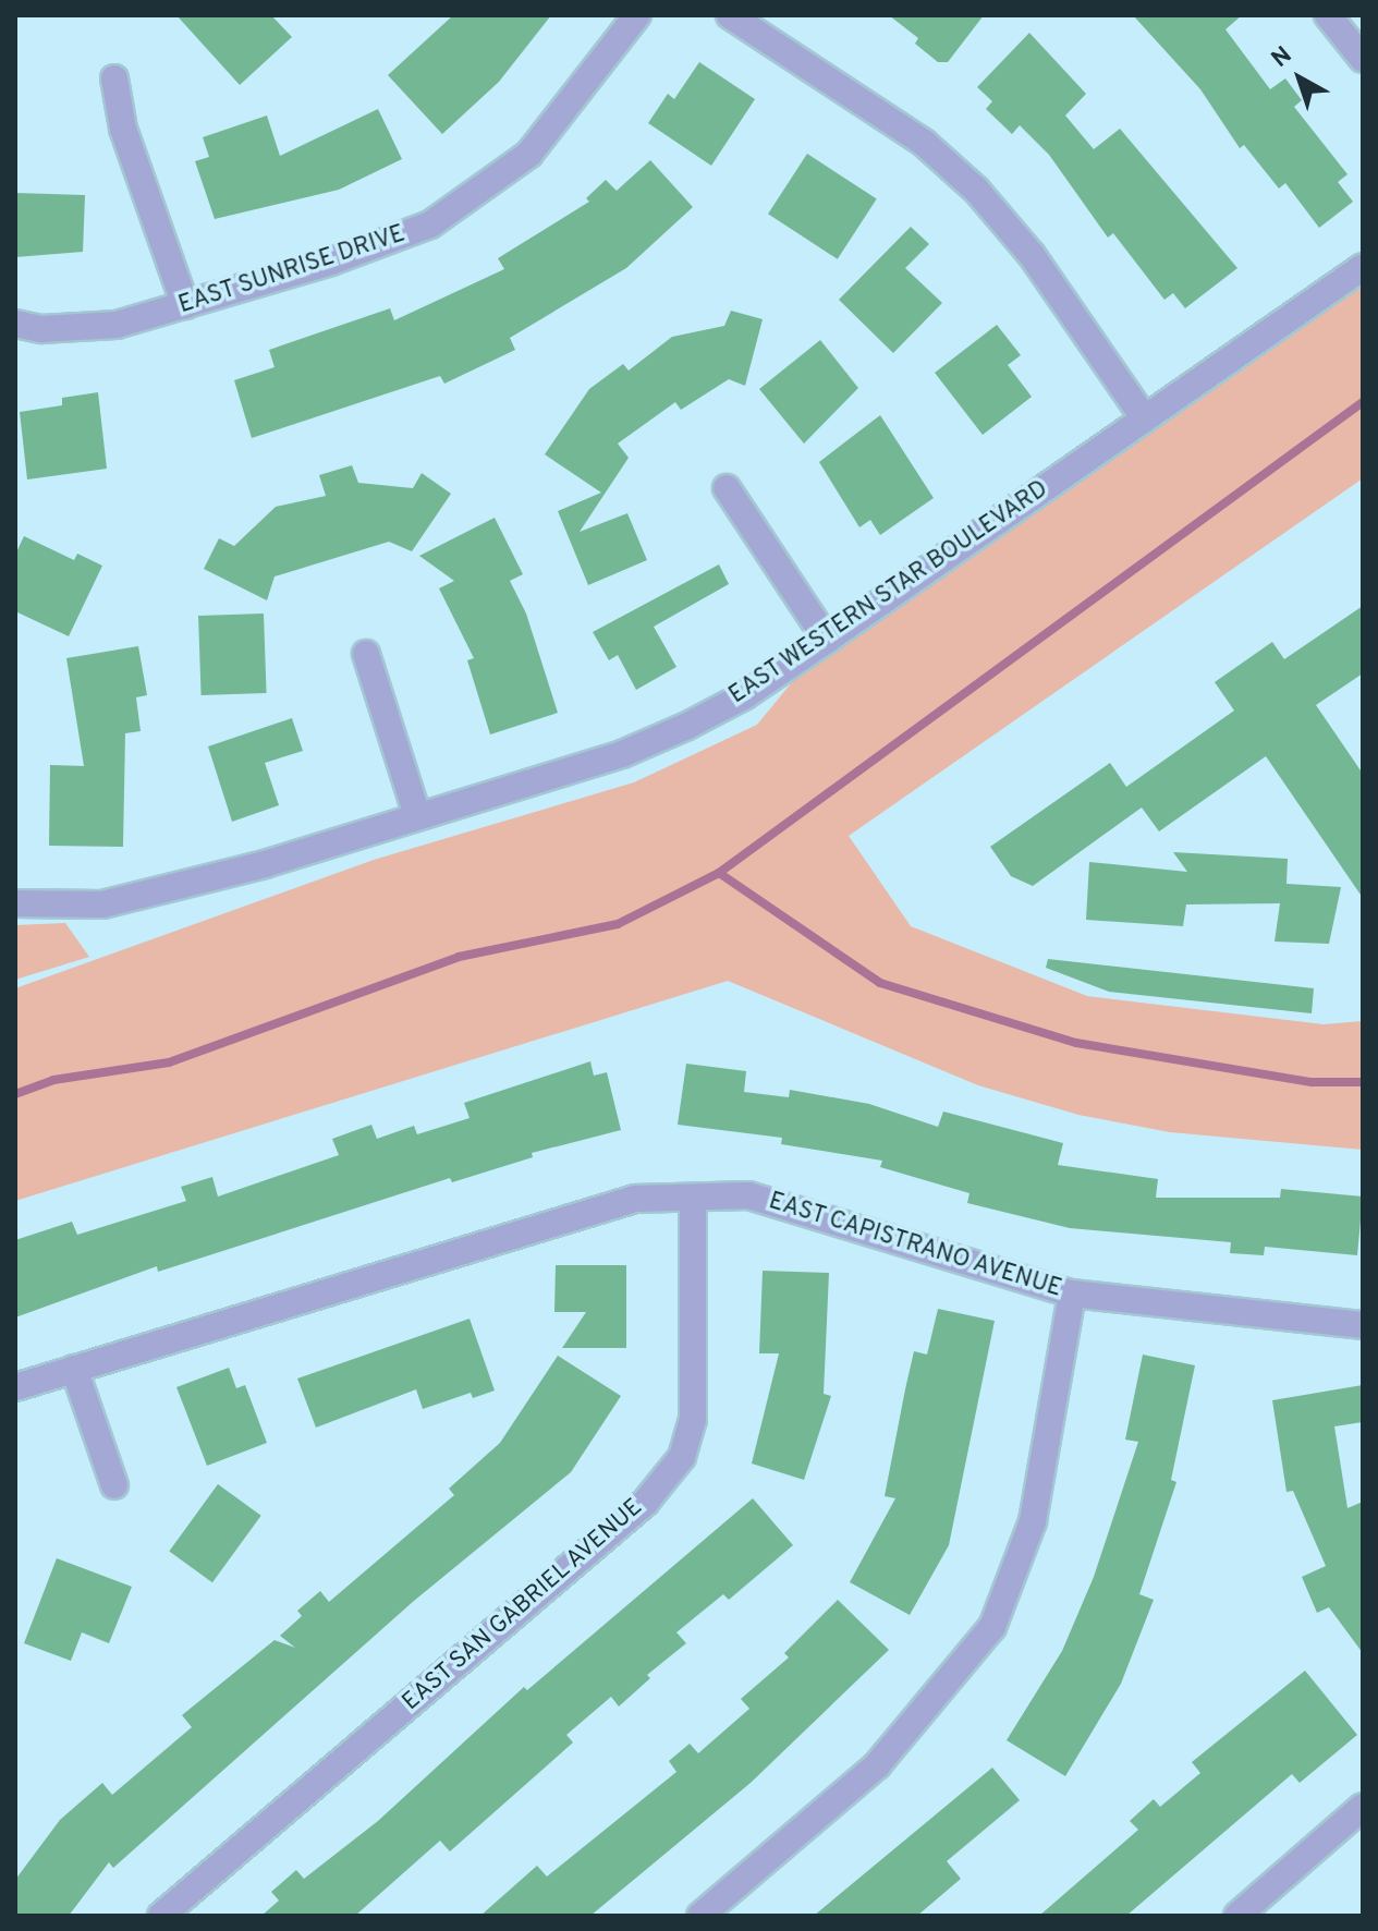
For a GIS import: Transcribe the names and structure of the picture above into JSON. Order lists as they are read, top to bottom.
{
  "streets": {
    "street": [
      "EAST SUNRISE DRIVE",
      "EAST WESTERN STAR BOULEVARD",
      "EAST CAPISTRANO AVENUE",
      "EAST SAN GABRIEL AVENUE"
    ]
  },
  "crossings": [
    ["EAST CAPISTRANO AVENUE", "EAST SAN GABRIEL AVENUE"]
  ],
  "north": "top left"
}
